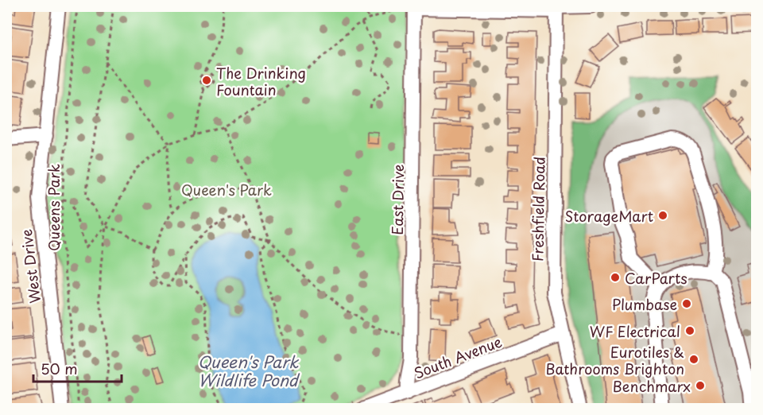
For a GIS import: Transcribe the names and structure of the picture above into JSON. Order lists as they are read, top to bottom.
{
  "streets": {
    "street": [
      "East Drive",
      "Freshfield Road",
      "West Drive",
      "South Avenue"
    ],
    "path": ["Queens Park"]
  },
  "crossings": [
    ["East Drive", "South Avenue"],
    ["Freshfield Road", "South Avenue"]
  ],
  "water": ["Queen's Park Wildlife Pond"],
  "parks": ["Queen's Park"],
  "places": [
    "The Drinking Fountain",
    "StorageMart",
    "CarParts",
    "Plumbase",
    "WF Electrical",
    "Eurotiles & Bathrooms Brighton",
    "Benchmarx"
  ],
  "scale_bar": "50 m"
}
